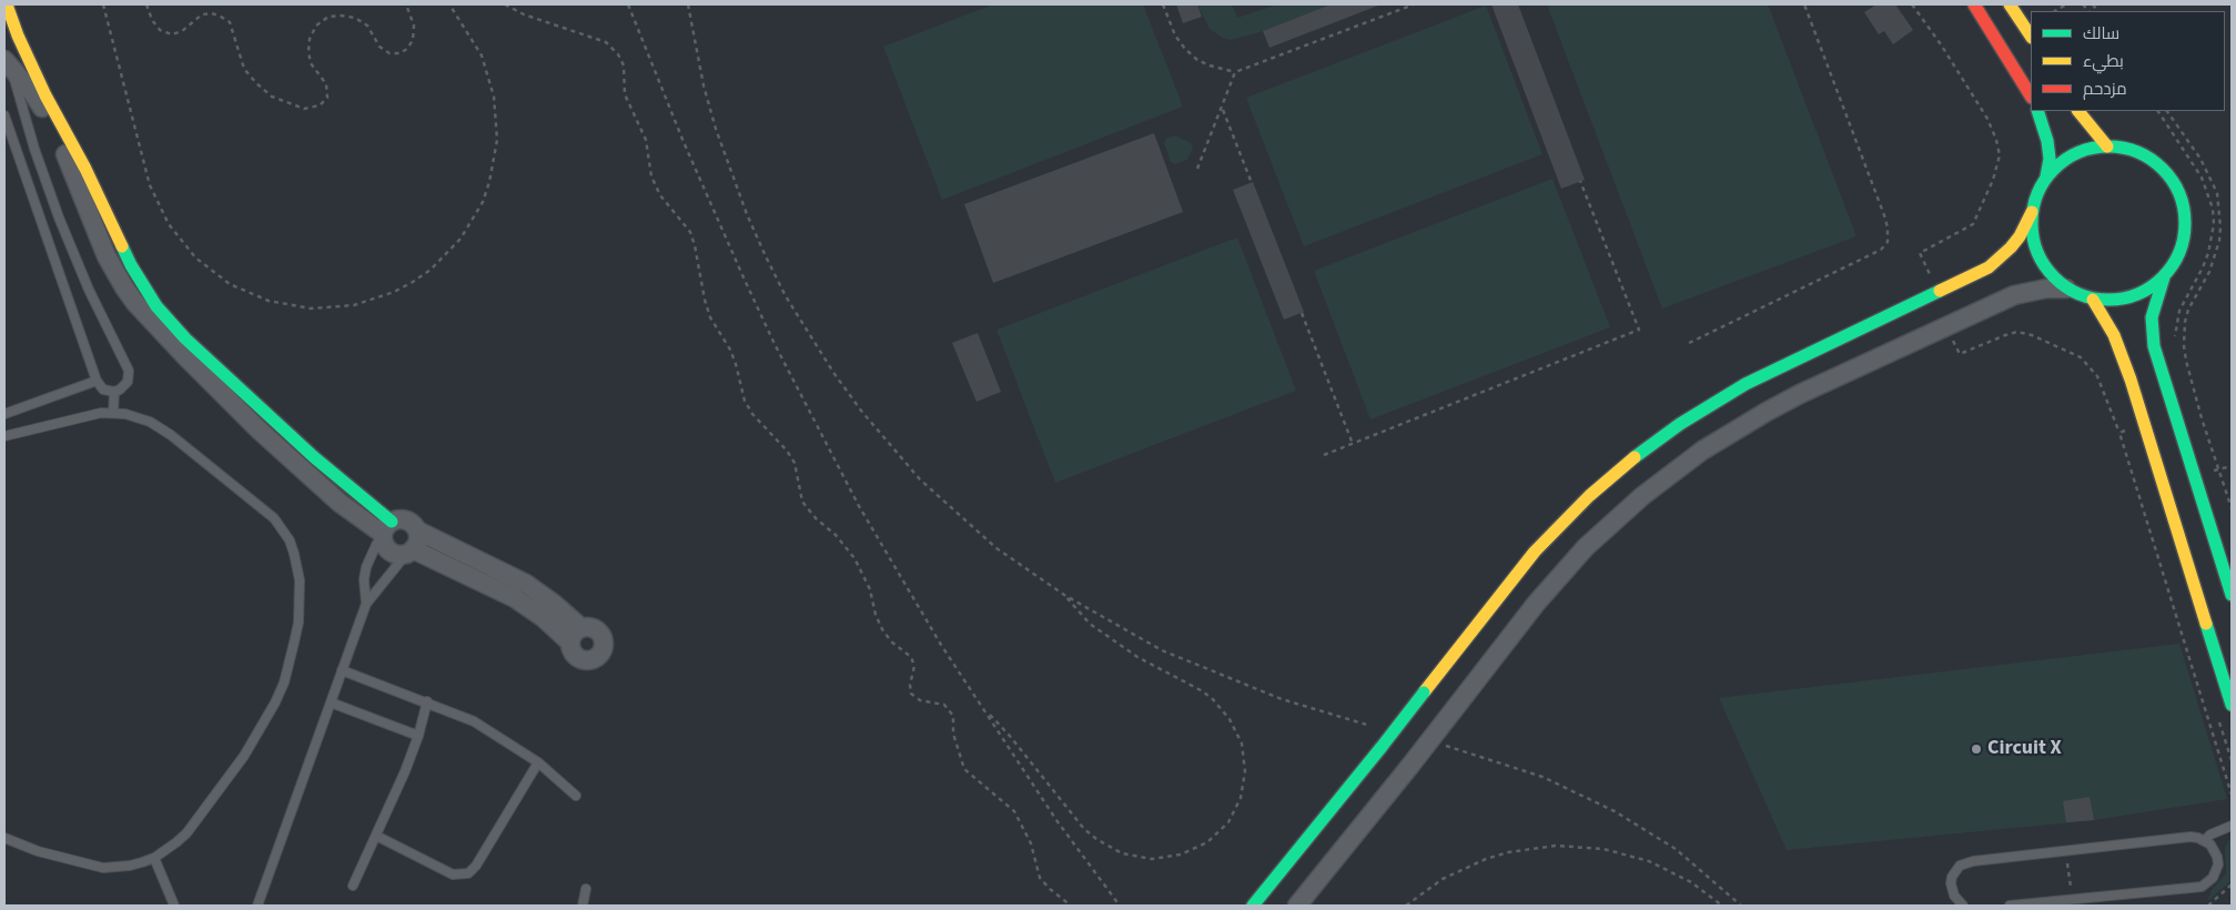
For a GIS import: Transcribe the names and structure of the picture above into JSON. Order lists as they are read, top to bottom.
{
  "places": ["Circuit X"],
  "legend": ["سالك", "بطيء", "مزدحم"]
}
